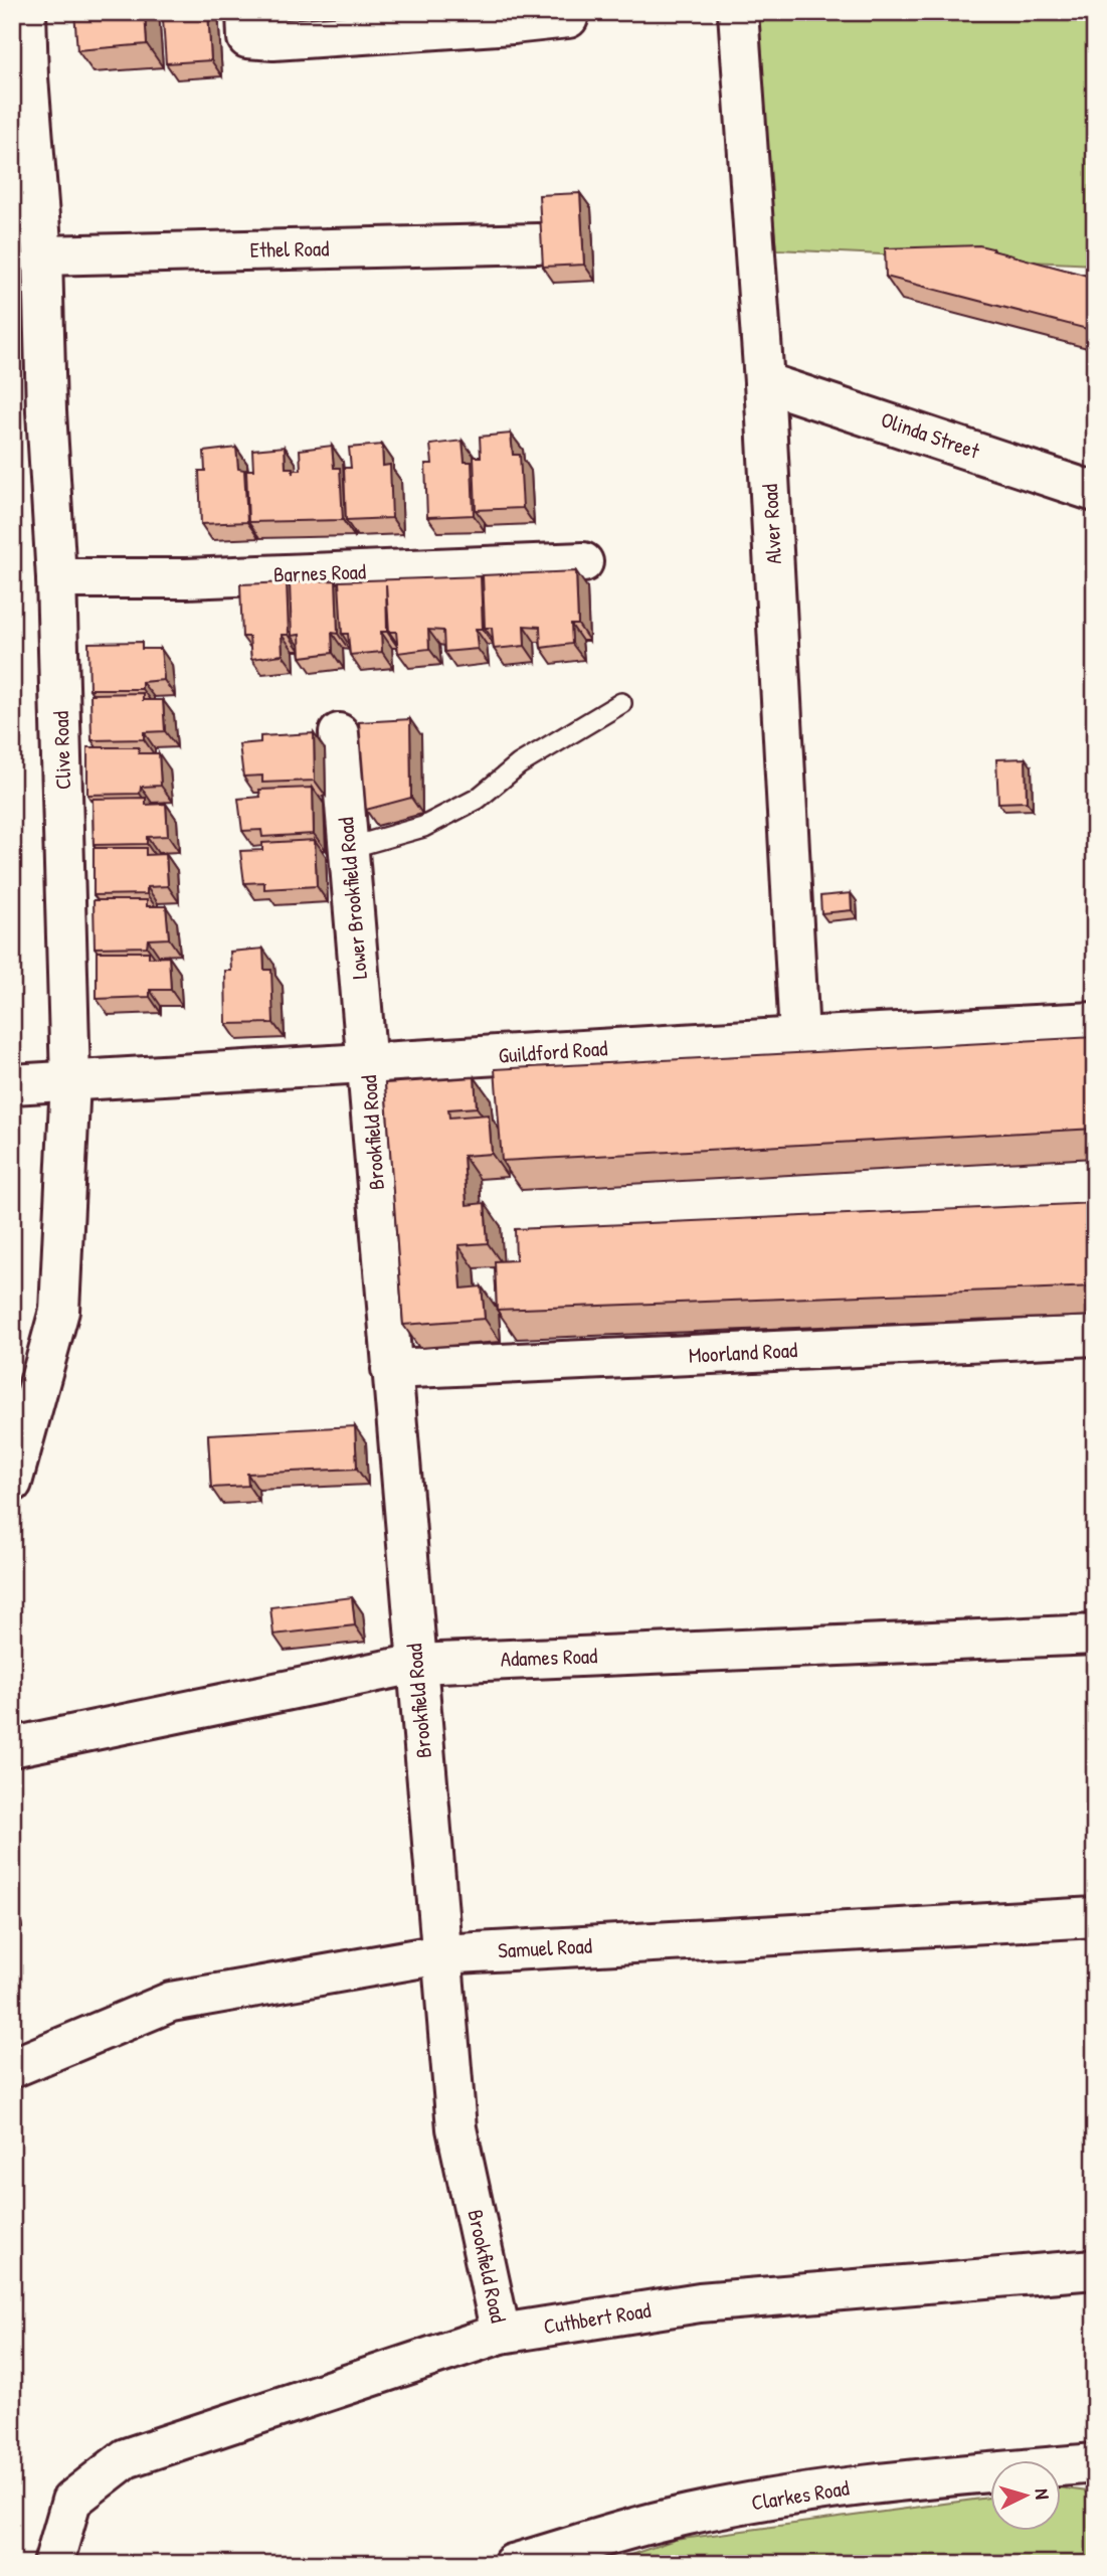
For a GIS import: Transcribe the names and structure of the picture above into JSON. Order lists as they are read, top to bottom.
{
  "streets": {
    "street": [
      "Ethel Road",
      "Olinda Street",
      "Alver Road",
      "Barnes Road",
      "Clive Road",
      "Lower Brookfield Road",
      "Guildford Road",
      "Brookfield Road",
      "Moorland Road",
      "Adames Road",
      "Samuel Road",
      "Cuthbert Road",
      "Clarkes Road"
    ]
  },
  "crossings": [
    ["Ethel Road", "Clive Road"],
    ["Olinda Street", "Alver Road"],
    ["Alver Road", "Guildford Road"],
    ["Barnes Road", "Clive Road"],
    ["Clive Road", "Guildford Road"],
    ["Lower Brookfield Road", "Guildford Road"],
    ["Lower Brookfield Road", "Brookfield Road"],
    ["Guildford Road", "Brookfield Road"],
    ["Brookfield Road", "Moorland Road"],
    ["Brookfield Road", "Adames Road"],
    ["Brookfield Road", "Samuel Road"],
    ["Brookfield Road", "Cuthbert Road"]
  ],
  "north": "right"
}
